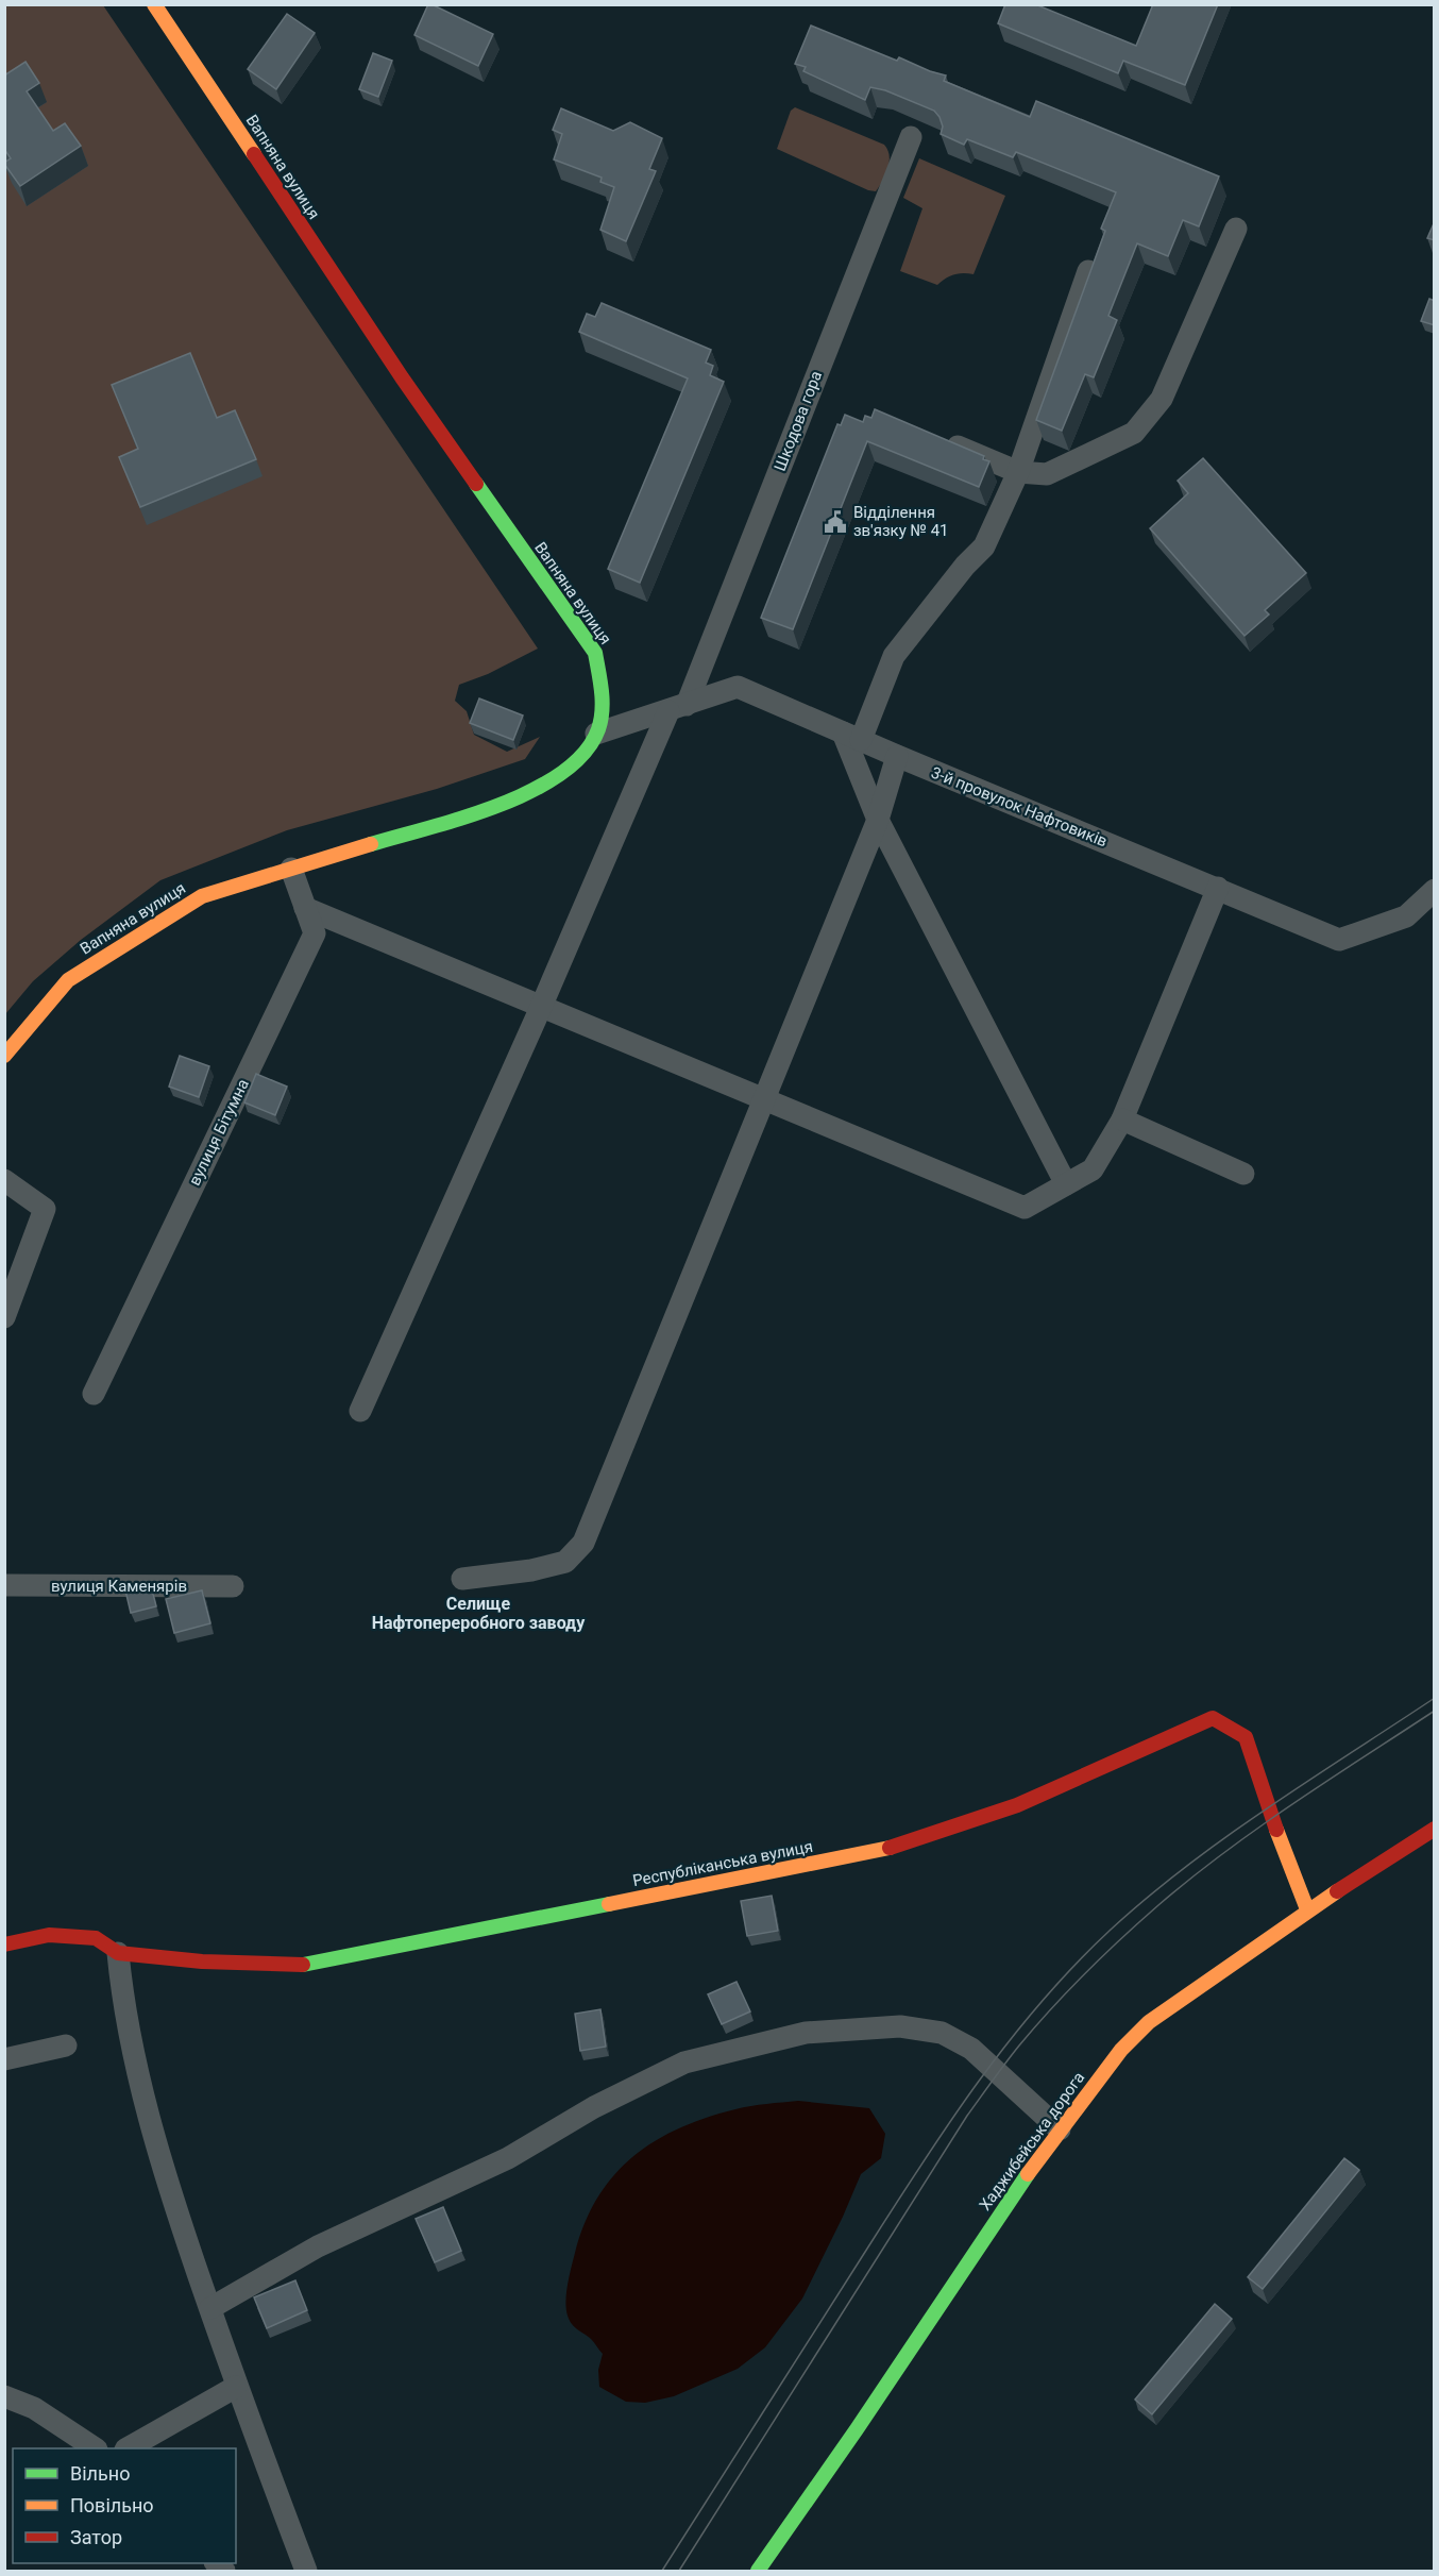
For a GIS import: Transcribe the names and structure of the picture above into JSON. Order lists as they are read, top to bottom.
{
  "streets": {
    "street": [
      "Вапняна вулиця",
      "Шкодова гора",
      "3-й провулок Нафтовиків",
      "вулиця Бітумна",
      "вулиця Каменярів",
      "Республіканська вулиця",
      "Хаджибейська дорога"
    ]
  },
  "crossings": [
    ["Вапняна вулиця", "3-й провулок Нафтовиків"],
    ["Вапняна вулиця", "вулиця Бітумна"],
    ["Шкодова гора", "3-й провулок Нафтовиків"],
    ["Республіканська вулиця", "Хаджибейська дорога"]
  ],
  "districts": ["Селище Нафтопереробного заводу"],
  "places": {
    "public building": ["Відділення зв'язку № 41"]
  },
  "legend": ["Вільно", "Повільно", "Затор"]
}
